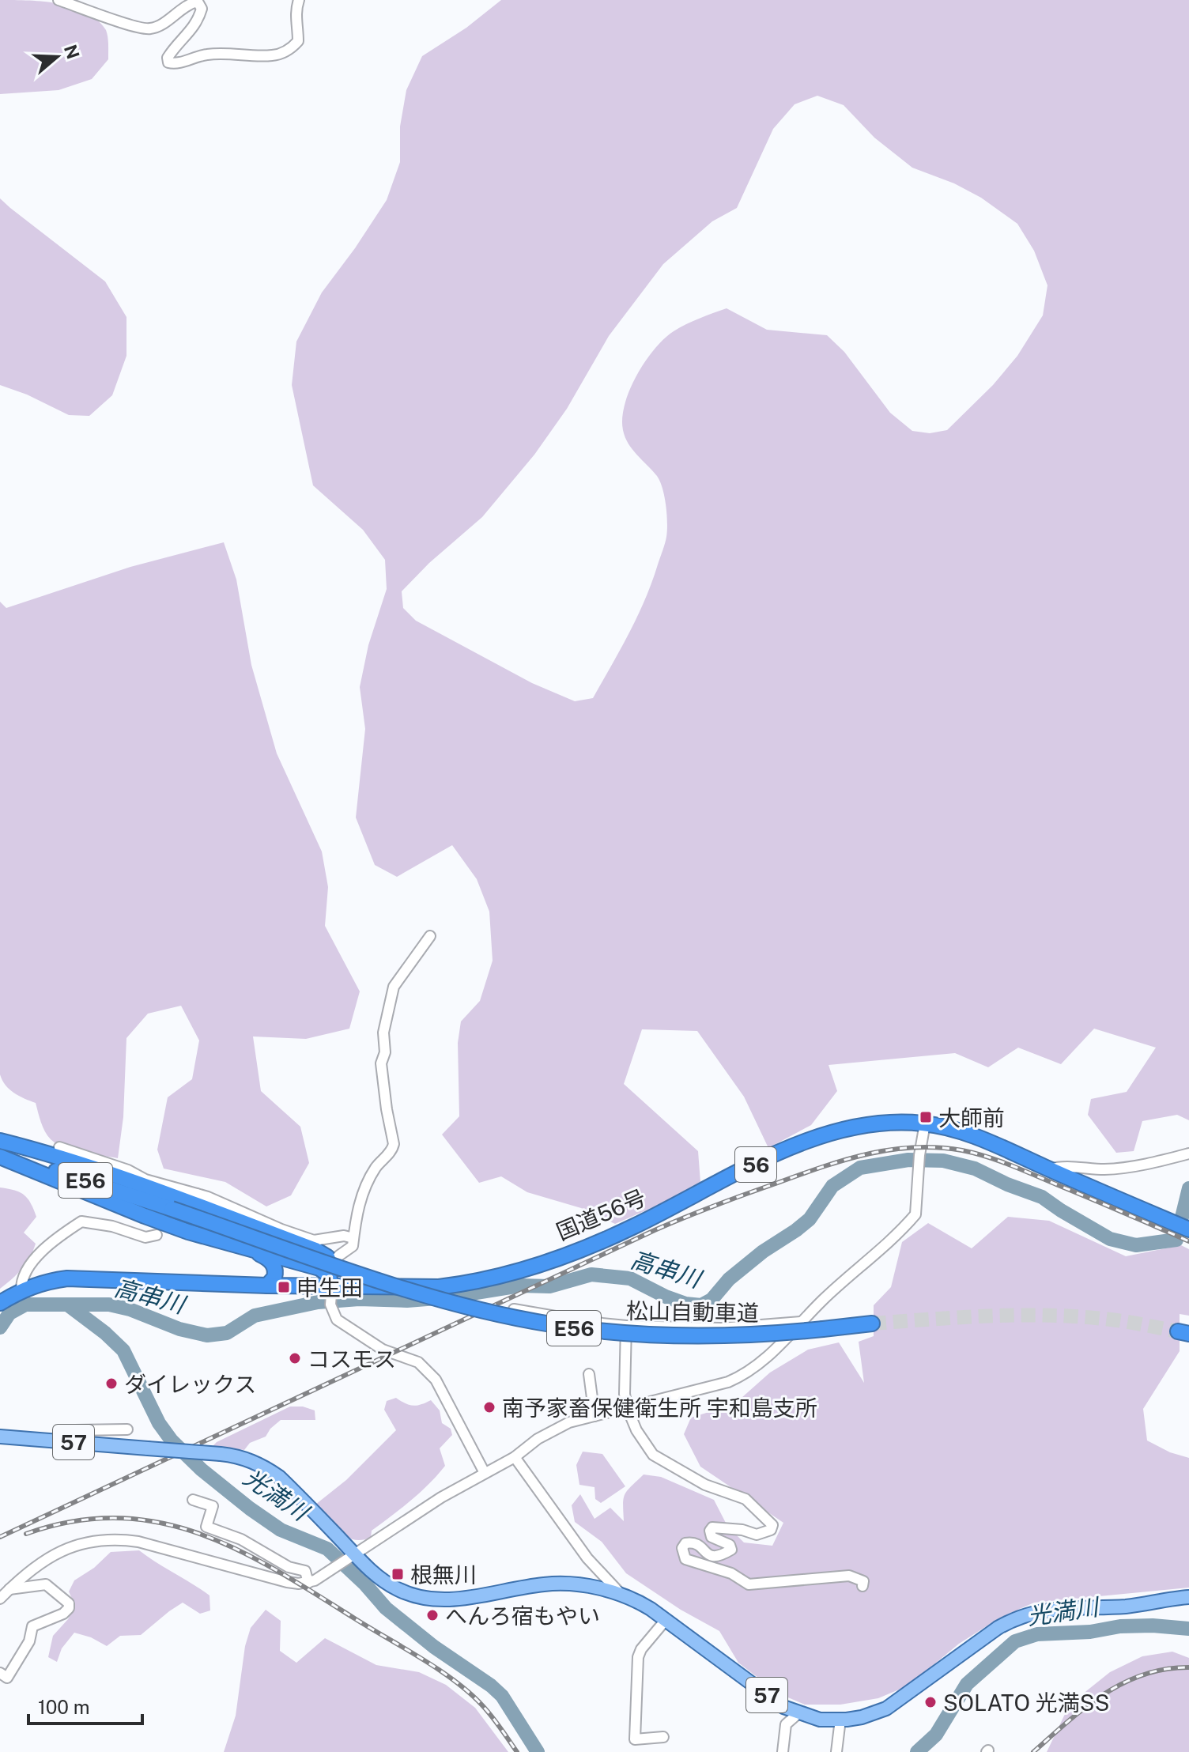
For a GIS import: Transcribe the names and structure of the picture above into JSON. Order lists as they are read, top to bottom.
{
  "streets": {
    "highway": [
      "56",
      "E56",
      "国道56号",
      "松山自動車道"
    ],
    "main road": ["57"]
  },
  "crossings": [
    ["E56", "松山自動車道"]
  ],
  "water": ["高串川", "光満川"],
  "places": {
    "transit": ["大師前", "申生田", "根無川"],
    "other": [
      "コスモス",
      "ダイレックス",
      "南予家畜保健衛生所 宇和島支所",
      "へんろ宿もやい",
      "SOLATO 光満SS"
    ]
  },
  "scale_bar": "100 m",
  "north": "right"
}
